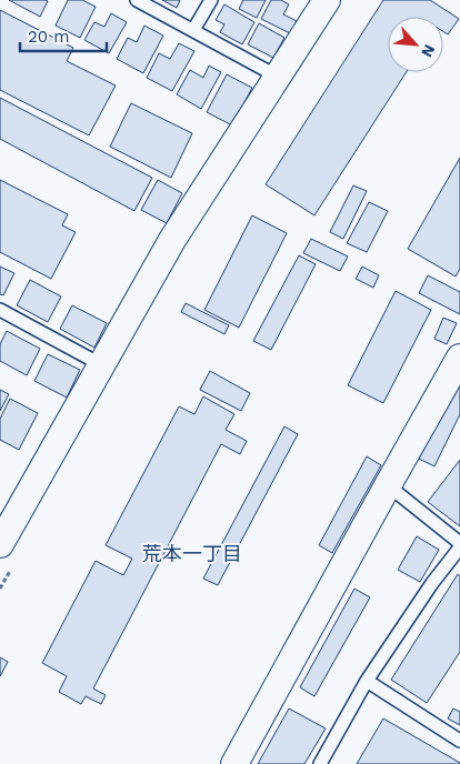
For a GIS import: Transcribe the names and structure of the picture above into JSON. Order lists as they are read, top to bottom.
{
  "districts": ["荒本一丁目"],
  "scale_bar": "20 m",
  "north": "bottom right"
}
